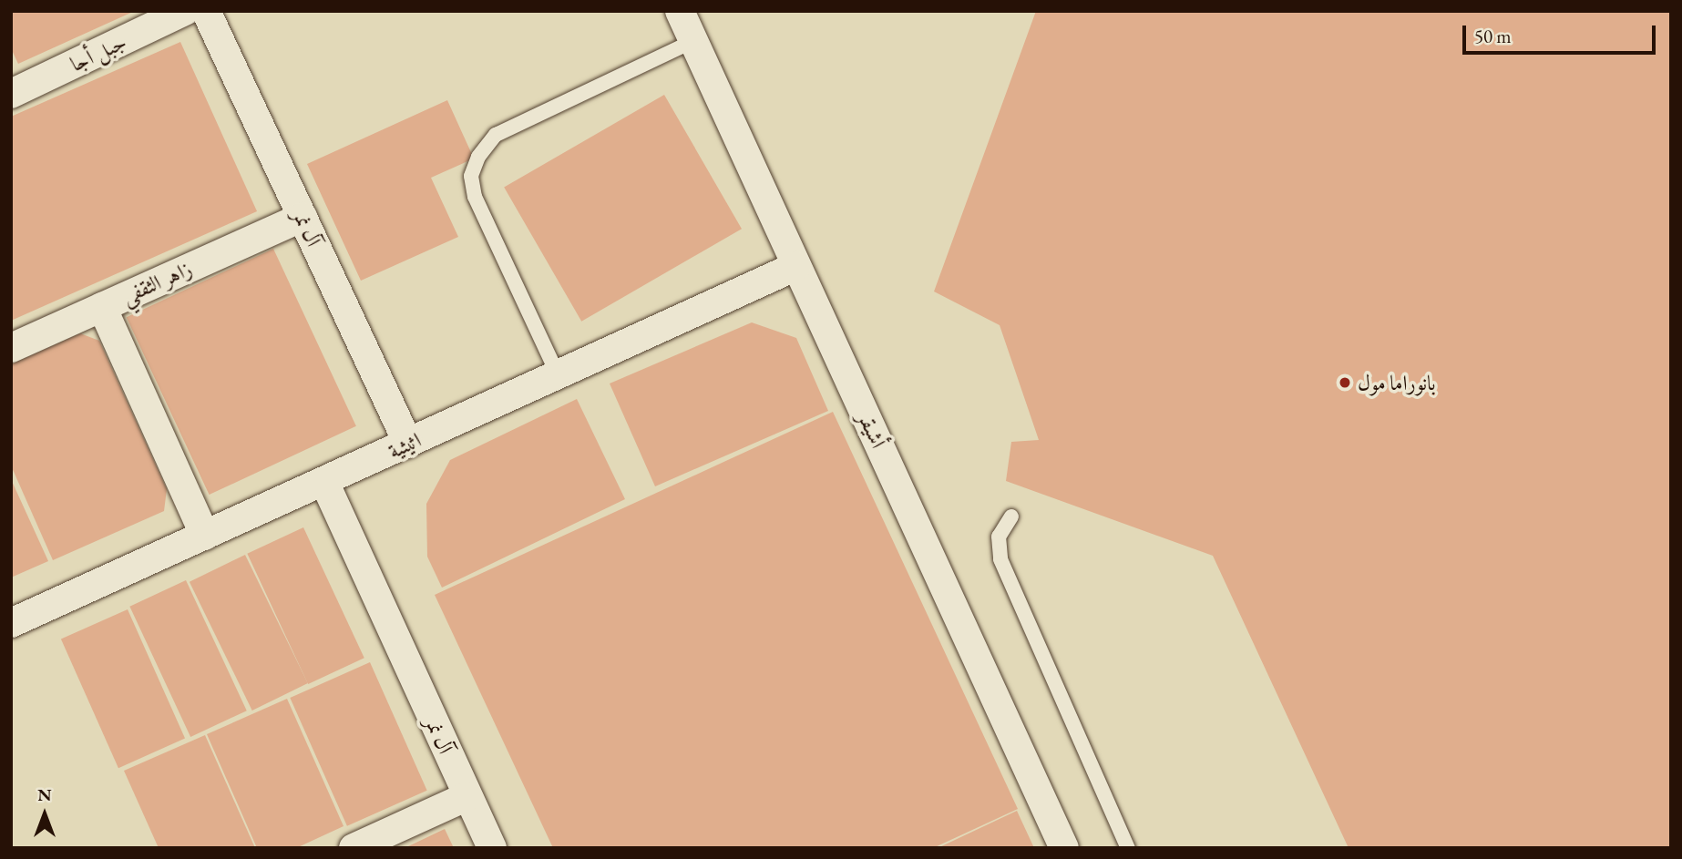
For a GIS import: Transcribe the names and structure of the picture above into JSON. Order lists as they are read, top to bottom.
{
  "streets": {
    "street": [
      "جبل أجا",
      "آل نمر",
      "زاهر الثقفي",
      "أشيقر",
      "اثيثية"
    ]
  },
  "crossings": [
    ["آل نمر", "زاهر الثقفي"],
    ["آل نمر", "اثيثية"],
    ["أشيقر", "اثيثية"]
  ],
  "places": ["بانوراما مول"],
  "scale_bar": "50 m",
  "north": "top"
}
